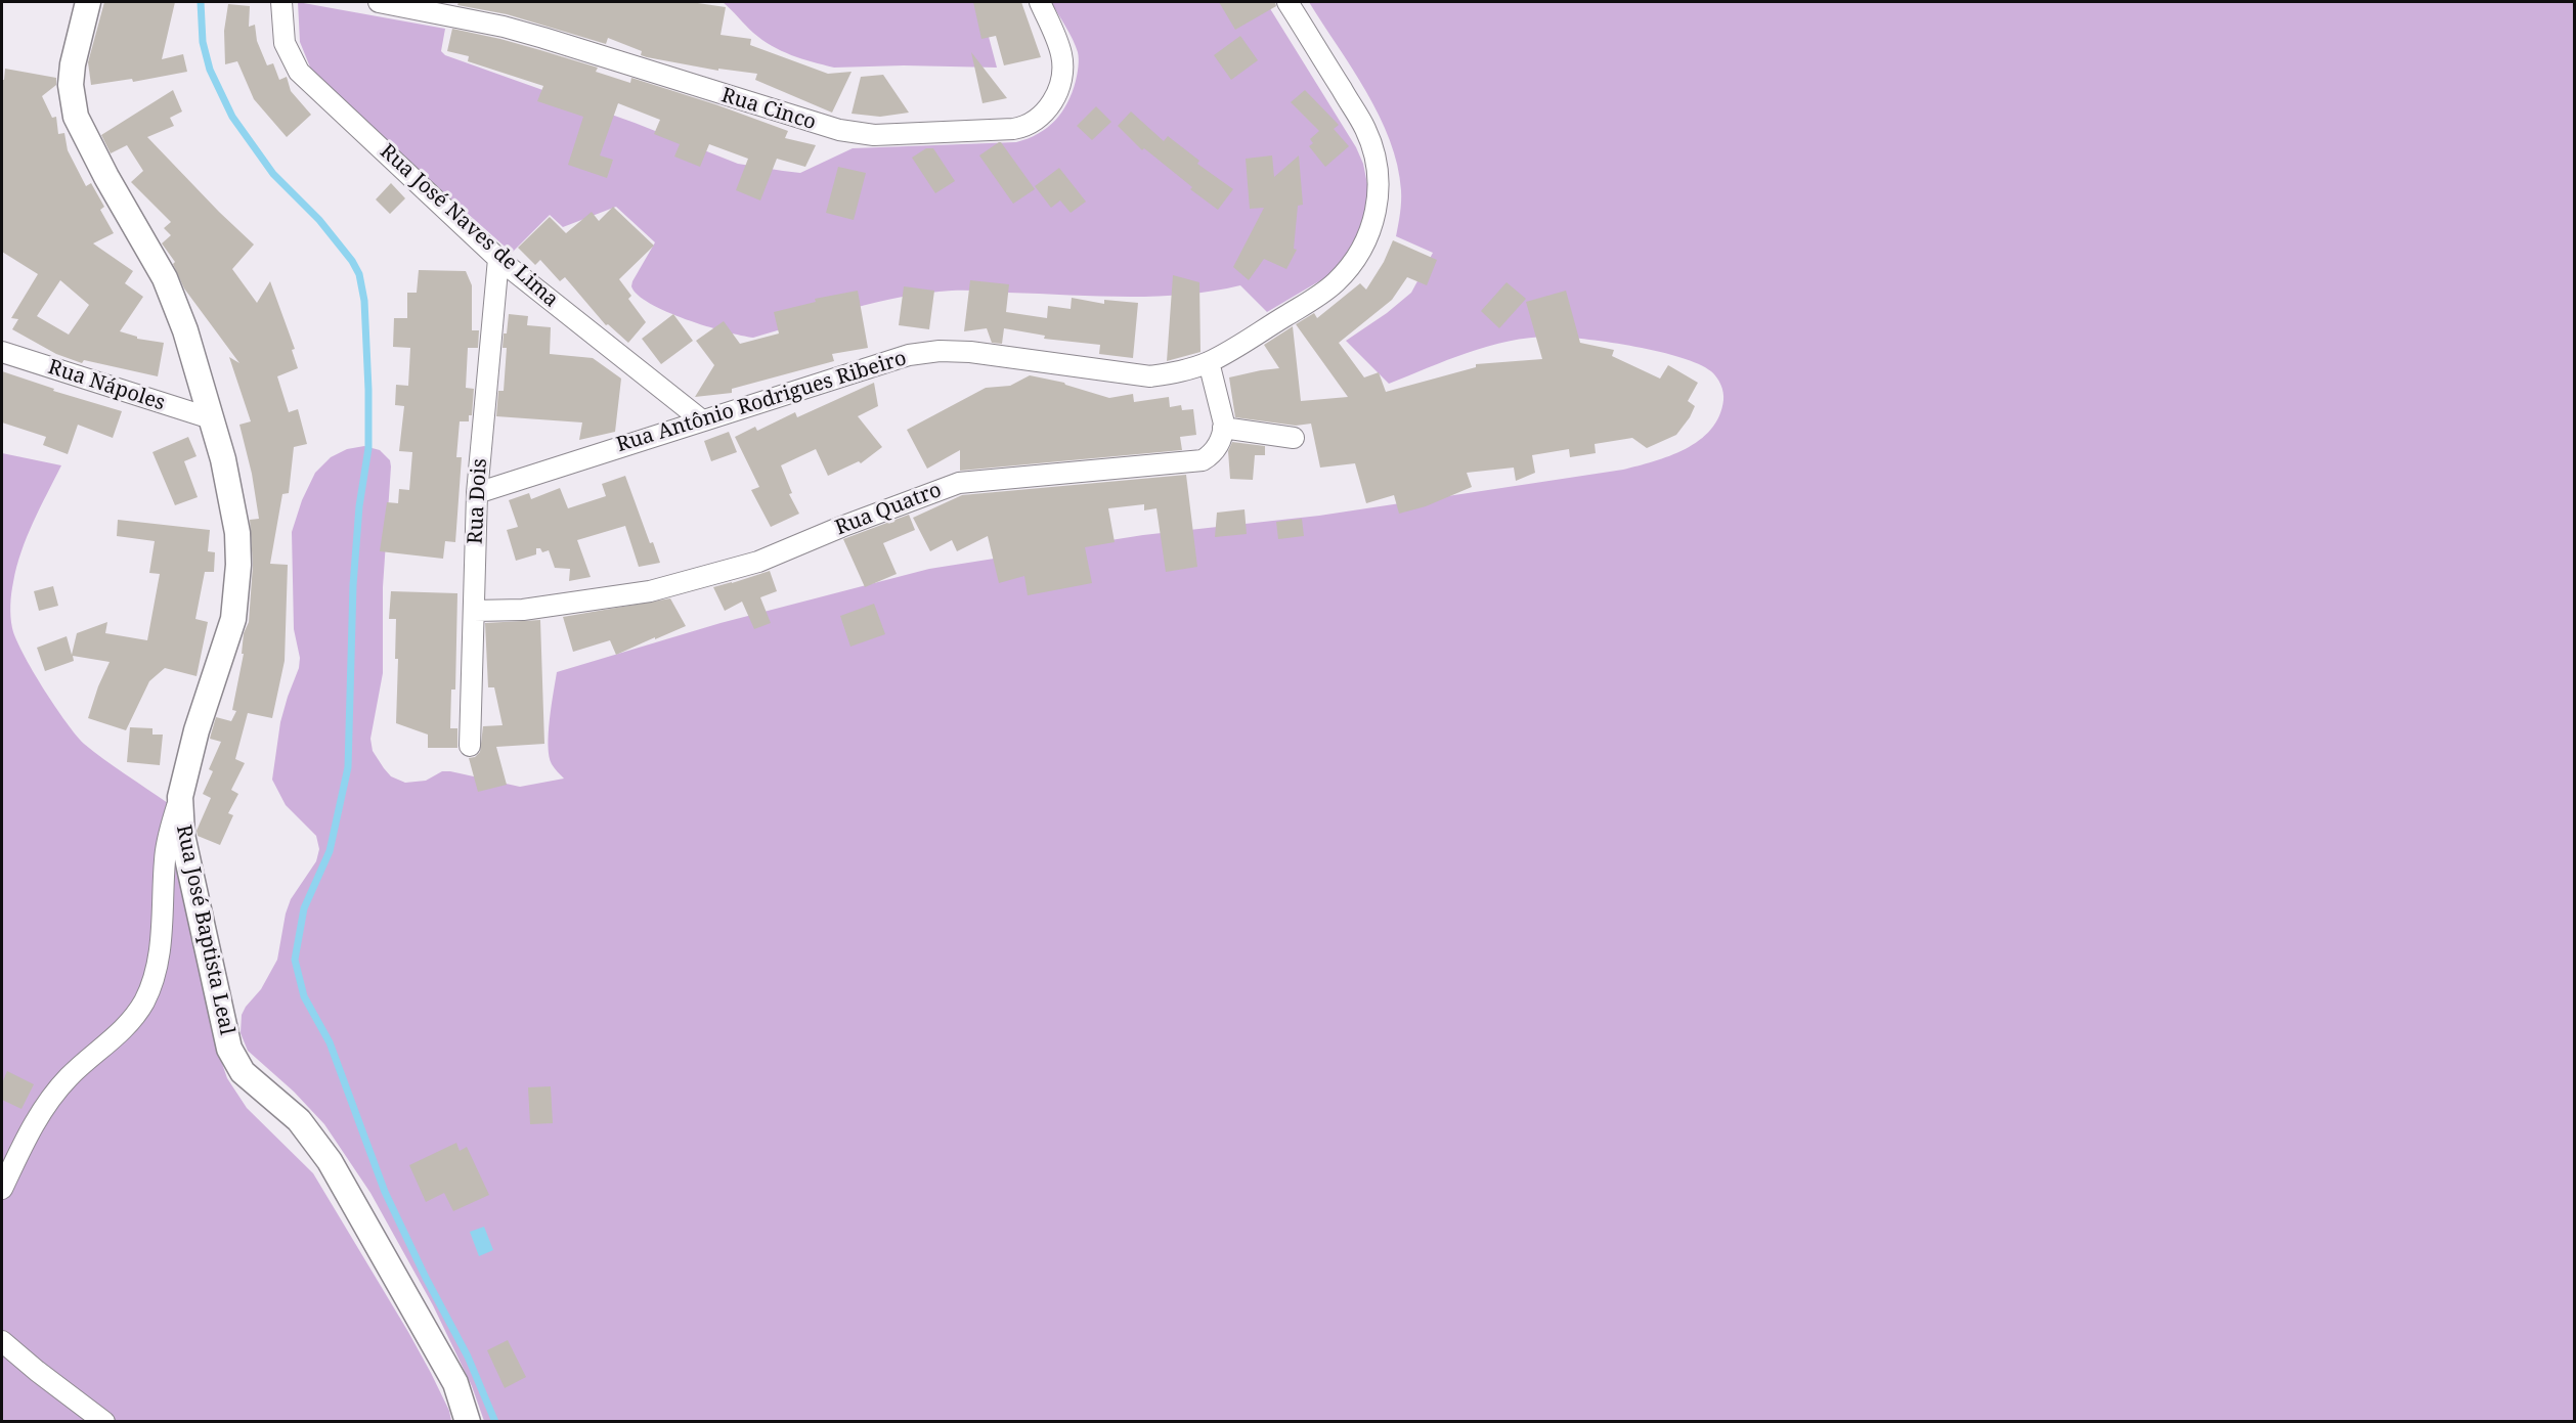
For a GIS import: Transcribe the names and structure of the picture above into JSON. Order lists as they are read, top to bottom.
{
  "streets": {
    "street": [
      "Rua Cinco",
      "Rua José Naves de Lima",
      "Rua Nápoles",
      "Rua Antônio Rodrigues Ribeiro",
      "Rua Dois",
      "Rua Quatro",
      "Rua José Baptista Leal"
    ]
  },
  "crossings": [
    ["Rua José Naves de Lima", "Rua Antônio Rodrigues Ribeiro"],
    ["Rua José Naves de Lima", "Rua Dois"],
    ["Rua Nápoles", "Rua José Baptista Leal"],
    ["Rua Antônio Rodrigues Ribeiro", "Rua Dois"],
    ["Rua Dois", "Rua Quatro"]
  ]
}
